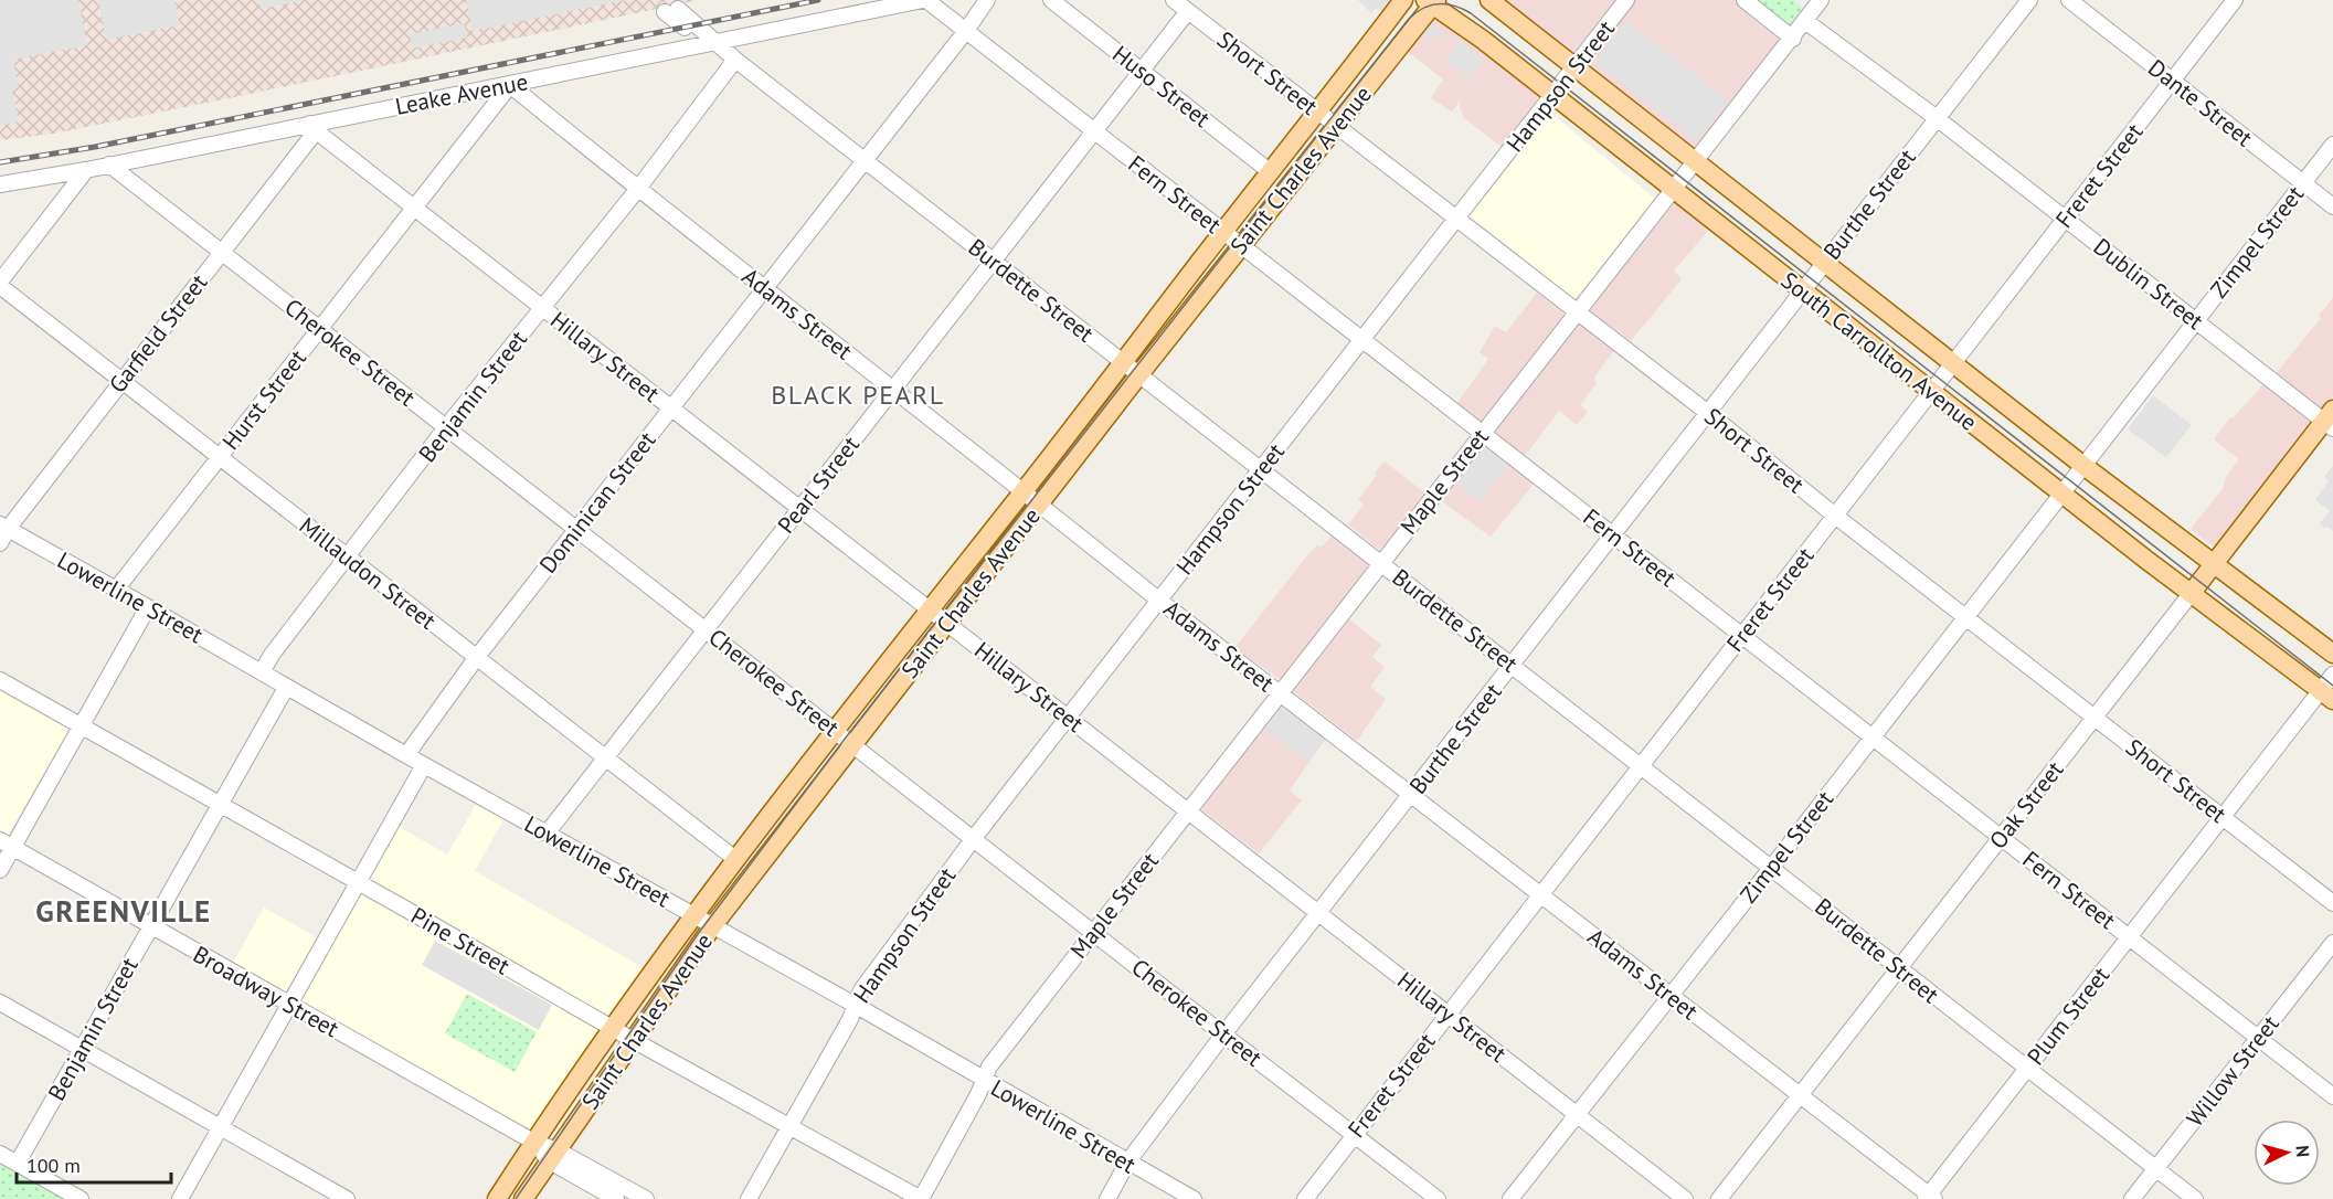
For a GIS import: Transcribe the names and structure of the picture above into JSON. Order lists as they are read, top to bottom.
{
  "streets": {
    "main road": ["Saint Charles Avenue", "South Carrollton Avenue", "Oak Street"],
    "street": [
      "Short Street",
      "Huso Street",
      "Hampson Street",
      "Leake Avenue",
      "Dante Street",
      "Freret Street",
      "Fern Street",
      "Burthe Street",
      "Zimpel Street",
      "Dublin Street",
      "Burdette Street",
      "Adams Street",
      "Garfield Street",
      "Cherokee Street",
      "Hillary Street",
      "Benjamin Street",
      "Hurst Street",
      "Maple Street",
      "Pearl Street",
      "Dominican Street",
      "Millaudon Street",
      "Lowerline Street",
      "Pine Street",
      "Broadway Street",
      "Plum Street",
      "Willow Street"
    ]
  },
  "crossings": [
    ["Short Street", "Hampson Street"],
    ["Short Street", "Saint Charles Avenue"],
    ["Short Street", "Freret Street"],
    ["Short Street", "Burthe Street"],
    ["Short Street", "Zimpel Street"],
    ["Short Street", "Maple Street"],
    ["Short Street", "Pearl Street"],
    ["Short Street", "Oak Street"],
    ["Short Street", "Plum Street"],
    ["Huso Street", "Saint Charles Avenue"],
    ["Huso Street", "Pearl Street"],
    ["Hampson Street", "Fern Street"],
    ["Hampson Street", "Burdette Street"],
    ["Hampson Street", "Adams Street"],
    ["Hampson Street", "South Carrollton Avenue"],
    ["Hampson Street", "Cherokee Street"],
    ["Hampson Street", "Hillary Street"],
    ["Hampson Street", "Lowerline Street"],
    ["Hampson Street", "Pine Street"],
    ["Leake Avenue", "Fern Street"],
    ["Leake Avenue", "Burdette Street"],
    ["Leake Avenue", "Adams Street"],
    ["Leake Avenue", "Garfield Street"],
    ["Leake Avenue", "Cherokee Street"],
    ["Leake Avenue", "Hillary Street"],
    ["Leake Avenue", "Hurst Street"],
    ["Dante Street", "Freret Street"],
    ["Dante Street", "Zimpel Street"],
    ["Saint Charles Avenue", "Fern Street"],
    ["Saint Charles Avenue", "Burdette Street"],
    ["Saint Charles Avenue", "Adams Street"],
    ["Saint Charles Avenue", "South Carrollton Avenue"],
    ["Saint Charles Avenue", "Cherokee Street"],
    ["Saint Charles Avenue", "Hillary Street"],
    ["Saint Charles Avenue", "Millaudon Street"],
    ["Saint Charles Avenue", "Lowerline Street"],
    ["Saint Charles Avenue", "Pine Street"],
    ["Saint Charles Avenue", "Broadway Street"],
    ["Freret Street", "Fern Street"],
    ["Freret Street", "Dublin Street"],
    ["Freret Street", "Burdette Street"],
    ["Freret Street", "Adams Street"],
    ["Freret Street", "South Carrollton Avenue"],
    ["Freret Street", "Cherokee Street"],
    ["Freret Street", "Hillary Street"],
    ["Fern Street", "Burthe Street"],
    ["Fern Street", "Zimpel Street"],
    ["Fern Street", "Maple Street"],
    ["Fern Street", "Pearl Street"],
    ["Fern Street", "Dominican Street"],
    ["Fern Street", "Oak Street"],
    ["Fern Street", "Plum Street"],
    ["Fern Street", "Willow Street"],
    ["Burthe Street", "Dublin Street"],
    ["Burthe Street", "Burdette Street"],
    ["Burthe Street", "Adams Street"],
    ["Burthe Street", "South Carrollton Avenue"],
    ["Burthe Street", "Cherokee Street"],
    ["Burthe Street", "Hillary Street"],
    ["Burthe Street", "Lowerline Street"],
    ["Zimpel Street", "Dublin Street"],
    ["Zimpel Street", "Burdette Street"],
    ["Zimpel Street", "Adams Street"],
    ["Zimpel Street", "South Carrollton Avenue"],
    ["Zimpel Street", "Hillary Street"],
    ["Dublin Street", "Maple Street"],
    ["Dublin Street", "Oak Street"],
    ["Burdette Street", "Benjamin Street"],
    ["Burdette Street", "Maple Street"],
    ["Burdette Street", "Pearl Street"],
    ["Burdette Street", "Dominican Street"],
    ["Burdette Street", "Oak Street"],
    ["Burdette Street", "Plum Street"],
    ["Burdette Street", "Willow Street"],
    ["Adams Street", "Benjamin Street"],
    ["Adams Street", "Hurst Street"],
    ["Adams Street", "Maple Street"],
    ["Adams Street", "Pearl Street"],
    ["Adams Street", "Dominican Street"],
    ["Adams Street", "Oak Street"],
    ["Adams Street", "Plum Street"],
    ["Garfield Street", "Cherokee Street"],
    ["Garfield Street", "Hillary Street"],
    ["Garfield Street", "Millaudon Street"],
    ["Garfield Street", "Lowerline Street"],
    ["South Carrollton Avenue", "Maple Street"],
    ["South Carrollton Avenue", "Oak Street"],
    ["South Carrollton Avenue", "Plum Street"],
    ["Cherokee Street", "Benjamin Street"],
    ["Cherokee Street", "Hurst Street"],
    ["Cherokee Street", "Maple Street"],
    ["Cherokee Street", "Pearl Street"],
    ["Cherokee Street", "Dominican Street"],
    ["Hillary Street", "Benjamin Street"],
    ["Hillary Street", "Hurst Street"],
    ["Hillary Street", "Maple Street"],
    ["Hillary Street", "Pearl Street"],
    ["Hillary Street", "Dominican Street"],
    ["Benjamin Street", "Millaudon Street"],
    ["Benjamin Street", "Lowerline Street"],
    ["Benjamin Street", "Pine Street"],
    ["Benjamin Street", "Broadway Street"],
    ["Hurst Street", "Millaudon Street"],
    ["Hurst Street", "Lowerline Street"],
    ["Maple Street", "Lowerline Street"],
    ["Maple Street", "Pine Street"],
    ["Pearl Street", "Millaudon Street"],
    ["Pearl Street", "Lowerline Street"],
    ["Dominican Street", "Millaudon Street"],
    ["Dominican Street", "Lowerline Street"]
  ],
  "districts": ["BLACK PEARL", "GREENVILLE"],
  "scale_bar": "100 m",
  "north": "right"
}
